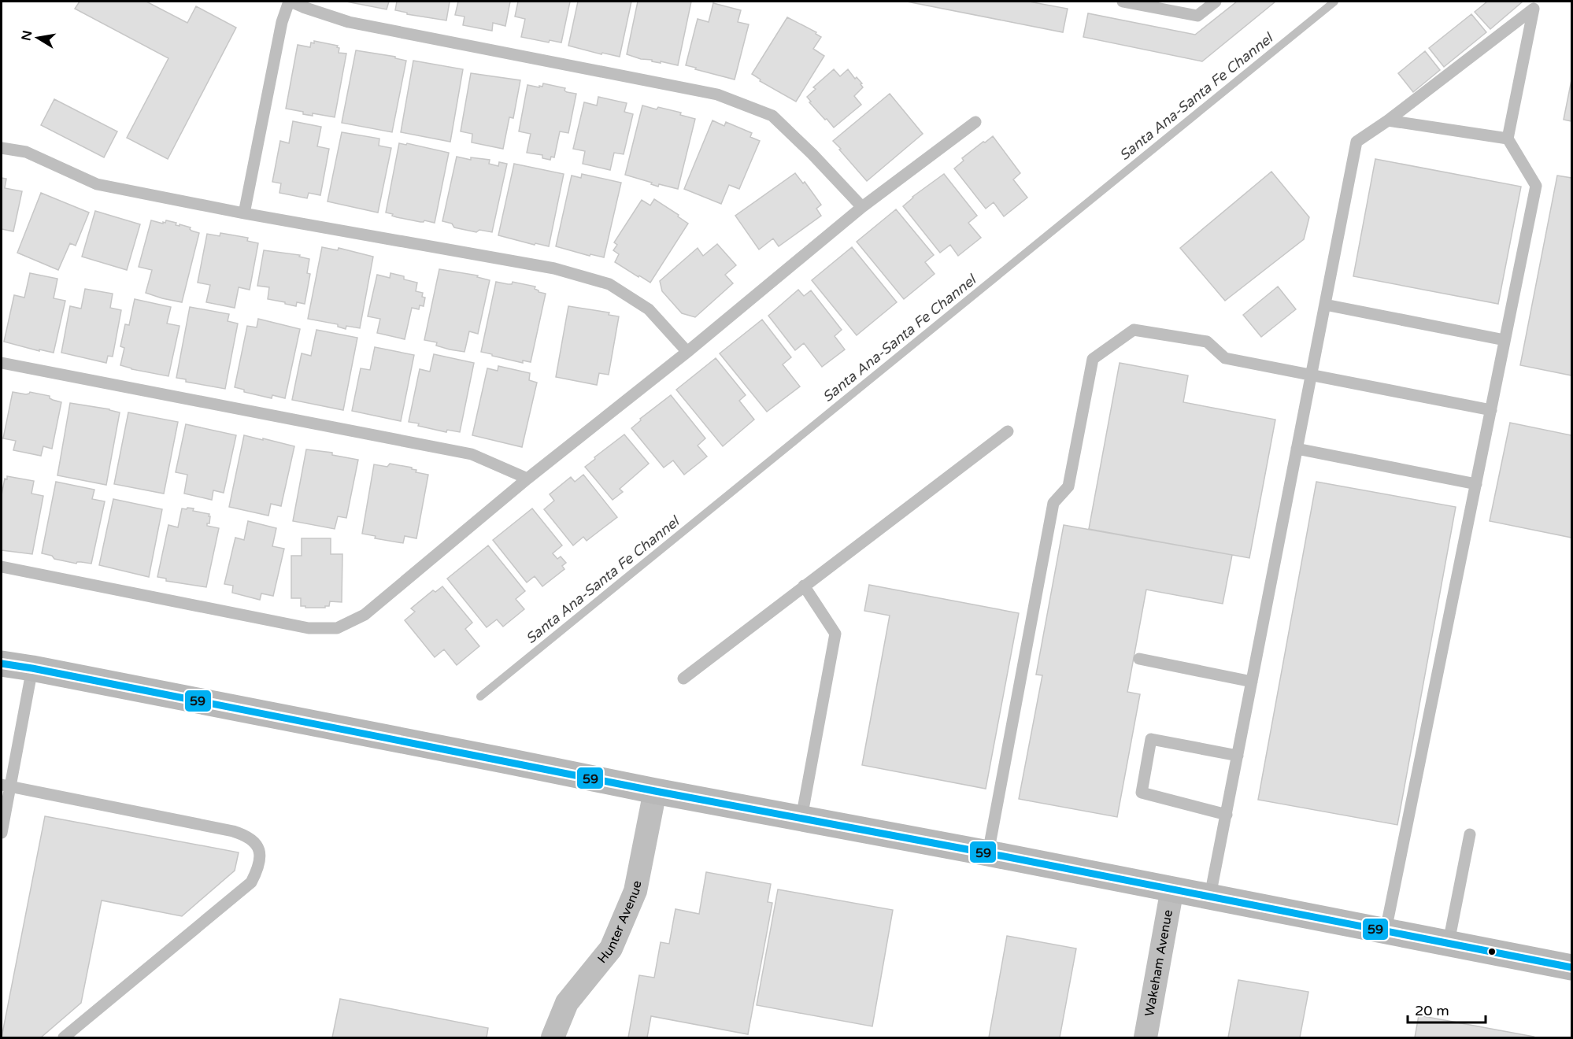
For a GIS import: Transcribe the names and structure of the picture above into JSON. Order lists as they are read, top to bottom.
{
  "streets": {
    "street": ["Hunter Avenue", "Wakeham Avenue"]
  },
  "water": ["Santa Ana-Santa Fe Channel"],
  "lines": ["transit line 59"],
  "scale_bar": "20 m",
  "north": "left"
}
